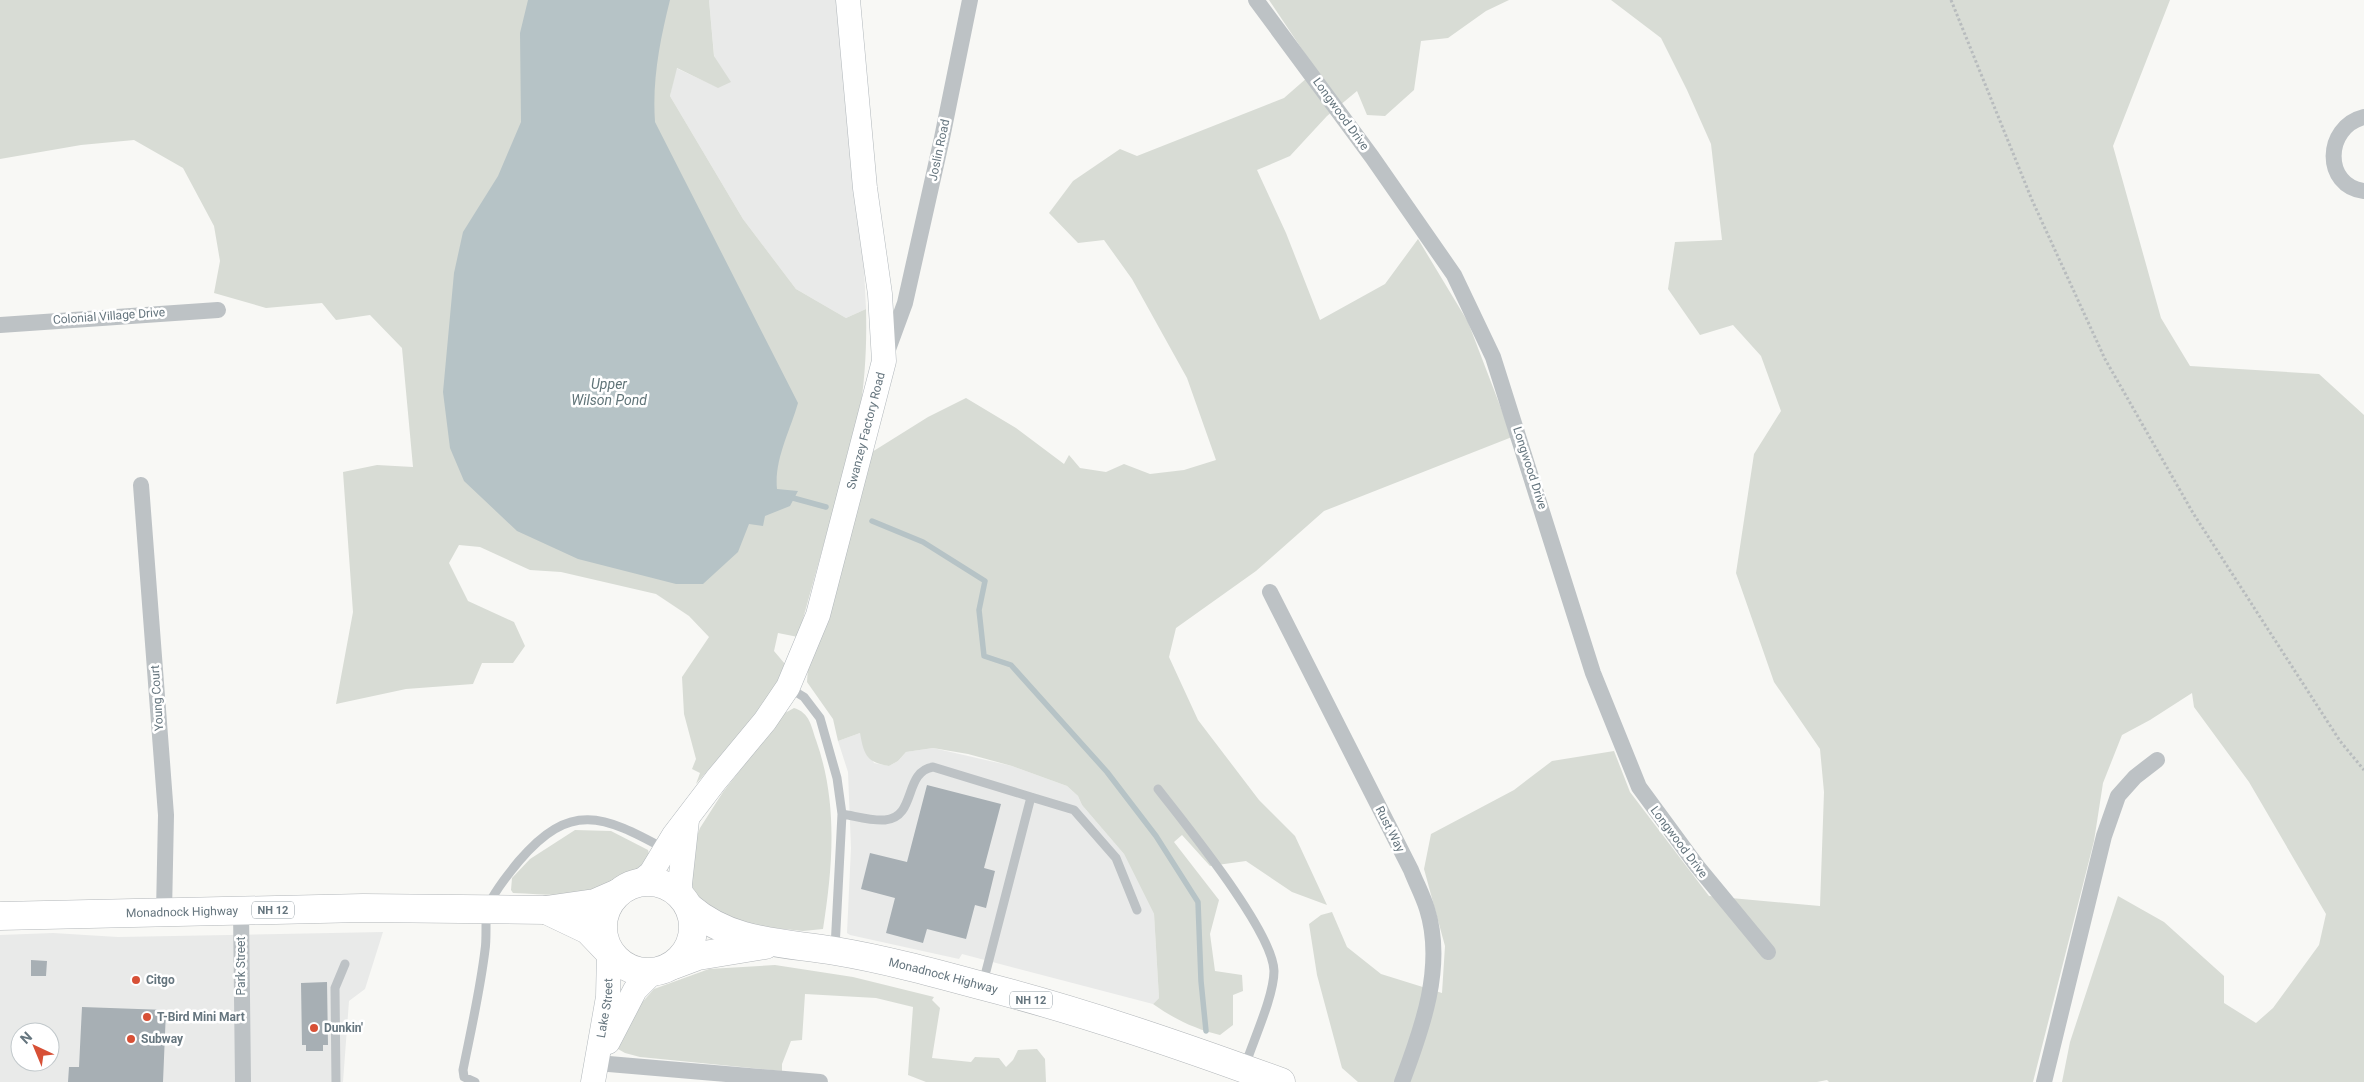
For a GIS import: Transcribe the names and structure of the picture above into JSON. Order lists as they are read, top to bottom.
{
  "streets": {
    "highway": ["NH 12", "Monadnock Highway"],
    "street": [
      "Longwood Drive",
      "Joslin Road",
      "Colonial Village Drive",
      "Swanzey Factory Road",
      "Young Court",
      "Rust Way",
      "Park Street",
      "Lake Street"
    ]
  },
  "crossings": [
    ["Joslin Road", "Swanzey Factory Road"],
    ["Swanzey Factory Road", "NH 12"],
    ["Swanzey Factory Road", "Monadnock Highway"],
    ["Swanzey Factory Road", "Lake Street"],
    ["Young Court", "Monadnock Highway"],
    ["NH 12", "Monadnock Highway"],
    ["NH 12", "Lake Street"],
    ["Monadnock Highway", "Park Street"],
    ["Monadnock Highway", "Lake Street"]
  ],
  "water": ["Upper Wilson Pond"],
  "places": [
    "Citgo",
    "T-Bird Mini Mart",
    "Dunkin'",
    "Subway"
  ],
  "north": "top left"
}
